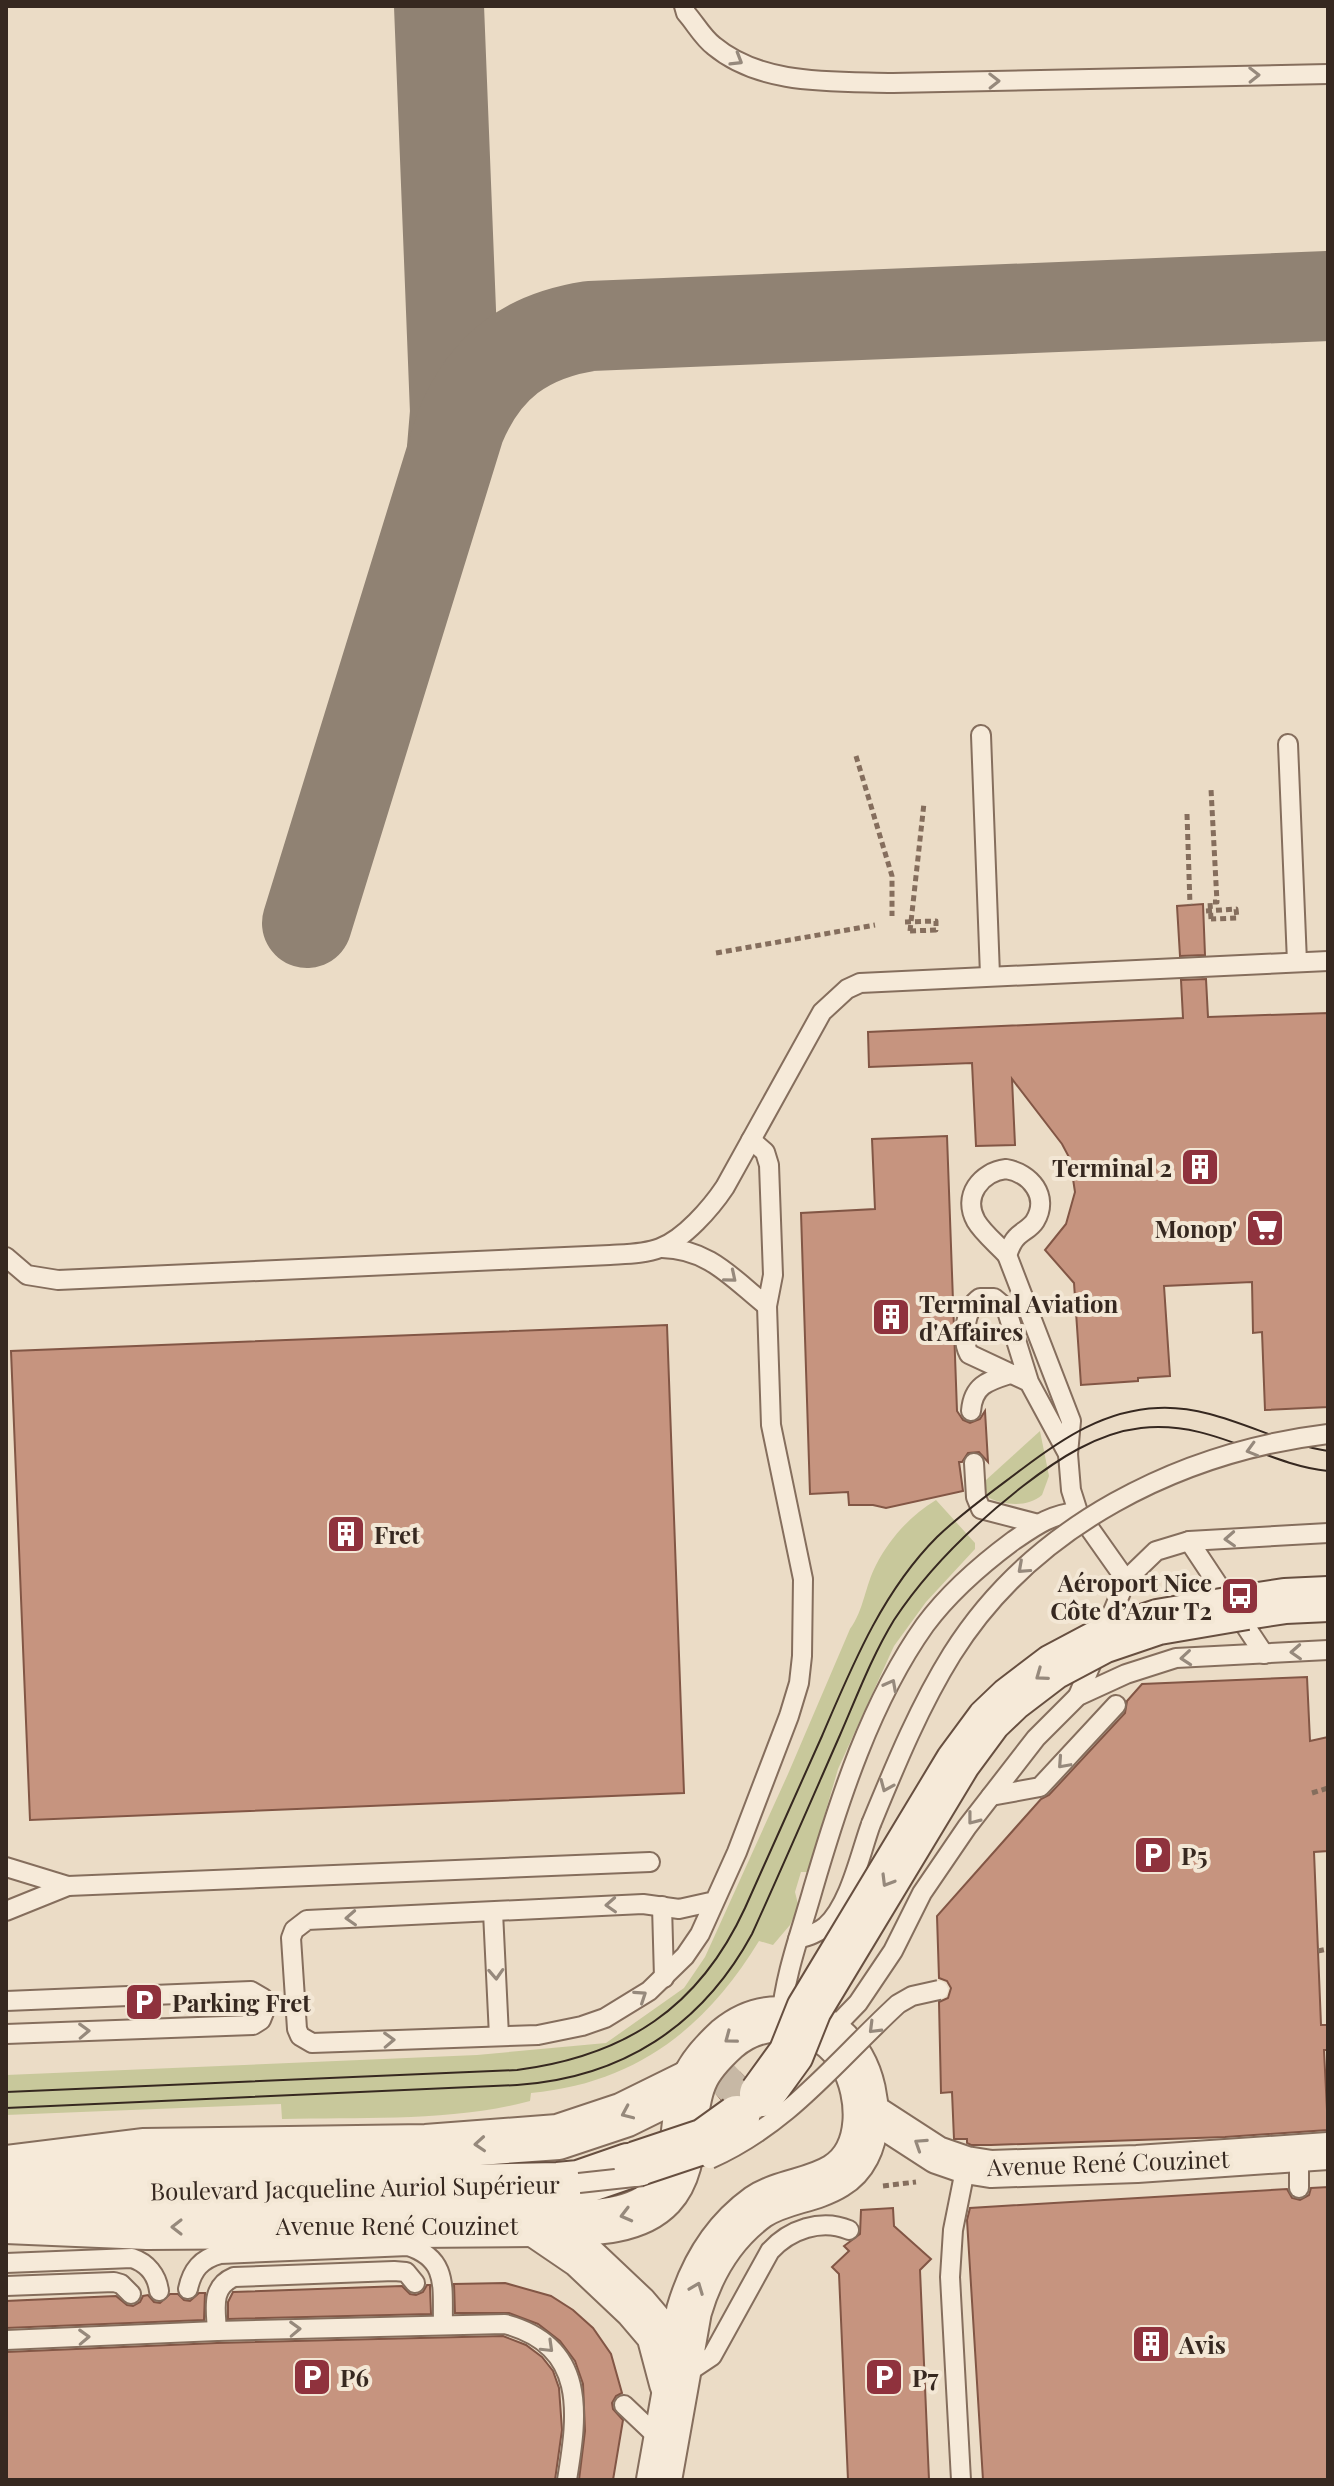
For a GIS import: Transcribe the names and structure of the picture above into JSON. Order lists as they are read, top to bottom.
{
  "streets": {
    "street": ["Avenue René Couzinet", "Boulevard Jacqueline Auriol Supérieur"]
  },
  "crossings": [
    ["Avenue René Couzinet", "Boulevard Jacqueline Auriol Supérieur"]
  ],
  "places": {
    "building": [
      "Terminal 2",
      "Terminal Aviation d'Affaires",
      "Fret",
      "Avis"
    ],
    "supermarket": ["Monop'"],
    "bus stop": ["Aéroport Nice Côte d’Azur T2"],
    "parking": [
      "P5",
      "Parking Fret",
      "P6",
      "P7"
    ]
  }
}
